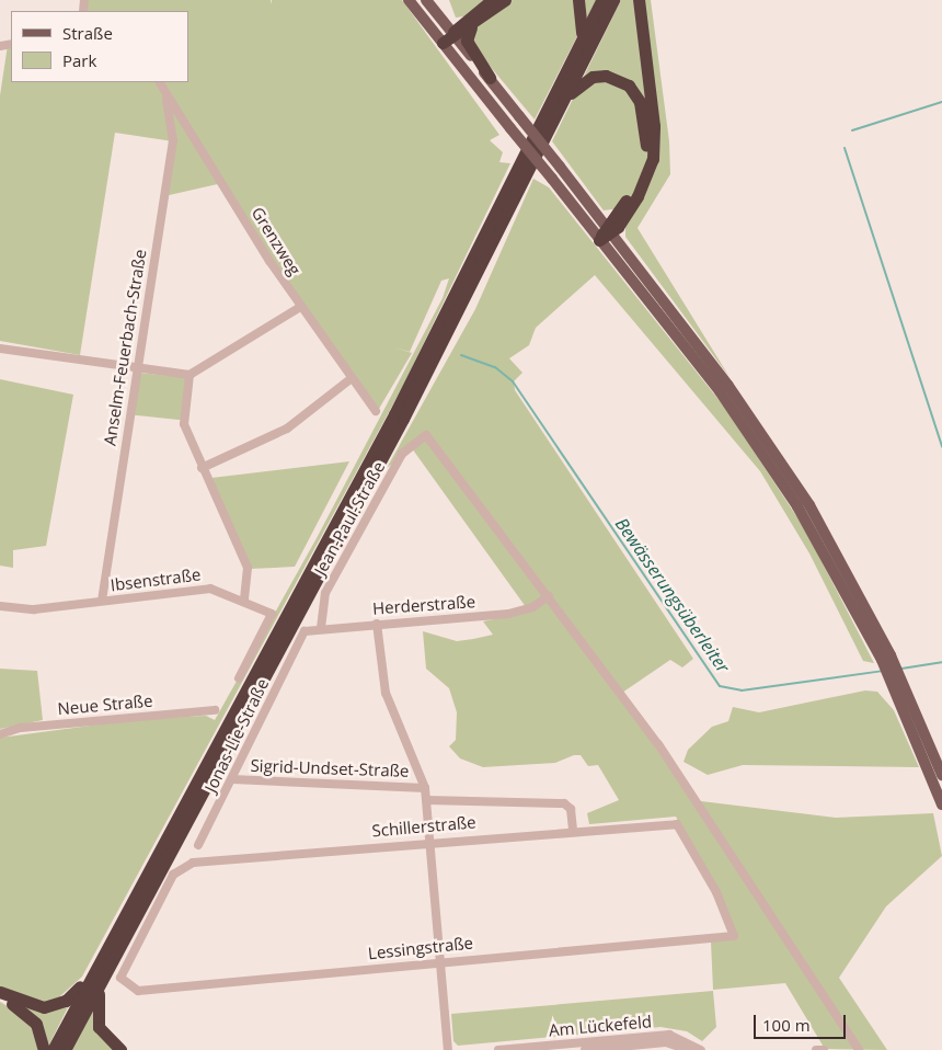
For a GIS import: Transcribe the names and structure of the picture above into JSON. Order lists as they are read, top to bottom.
{
  "streets": {
    "street": [
      "Grenzweg",
      "Anselm-Feuerbach-Straße",
      "Jean-Paul-Straße",
      "Ibsenstraße",
      "Herderstraße",
      "Neue Straße",
      "Jonas-Lie-Straße",
      "Sigrid-Undset-Straße",
      "Schillerstraße",
      "Lessingstraße",
      "Am Lückefeld"
    ]
  },
  "crossings": [
    ["Grenzweg", "Anselm-Feuerbach-Straße"],
    ["Anselm-Feuerbach-Straße", "Ibsenstraße"],
    ["Jean-Paul-Straße", "Herderstraße"],
    ["Herderstraße", "Jonas-Lie-Straße"],
    ["Jonas-Lie-Straße", "Sigrid-Undset-Straße"],
    ["Schillerstraße", "Lessingstraße"]
  ],
  "water": ["Bewässerungsüberleiter"],
  "legend": ["Straße", "Park"],
  "scale_bar": "100 m"
}
